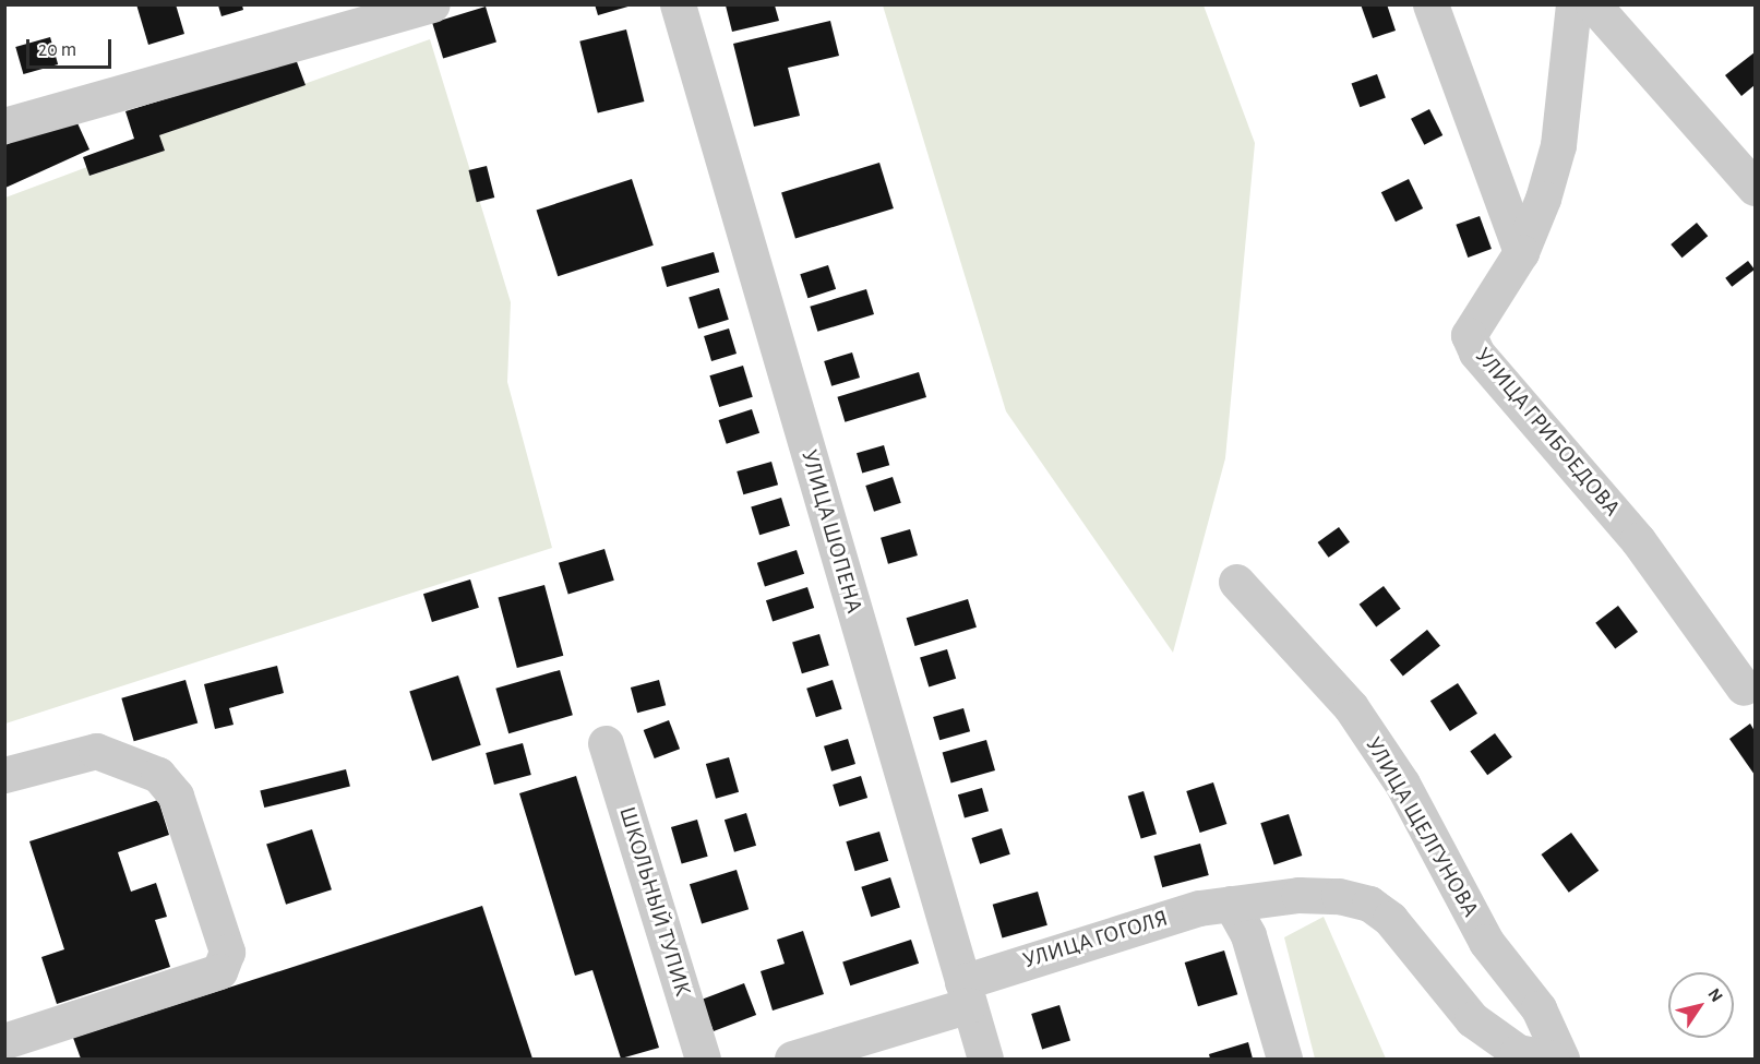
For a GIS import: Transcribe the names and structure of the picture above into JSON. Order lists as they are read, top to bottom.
{
  "streets": {
    "street": [
      "УЛИЦА ГРИБОЕДОВА",
      "УЛИЦА ШОПЕНА",
      "УЛИЦА ЩЕЛГУНОВА",
      "ШКОЛЬНЫЙ ТУПИК",
      "УЛИЦА ГОГОЛЯ"
    ]
  },
  "crossings": [
    ["УЛИЦА ШОПЕНА", "УЛИЦА ГОГОЛЯ"]
  ],
  "scale_bar": "20 m",
  "north": "top right"
}
